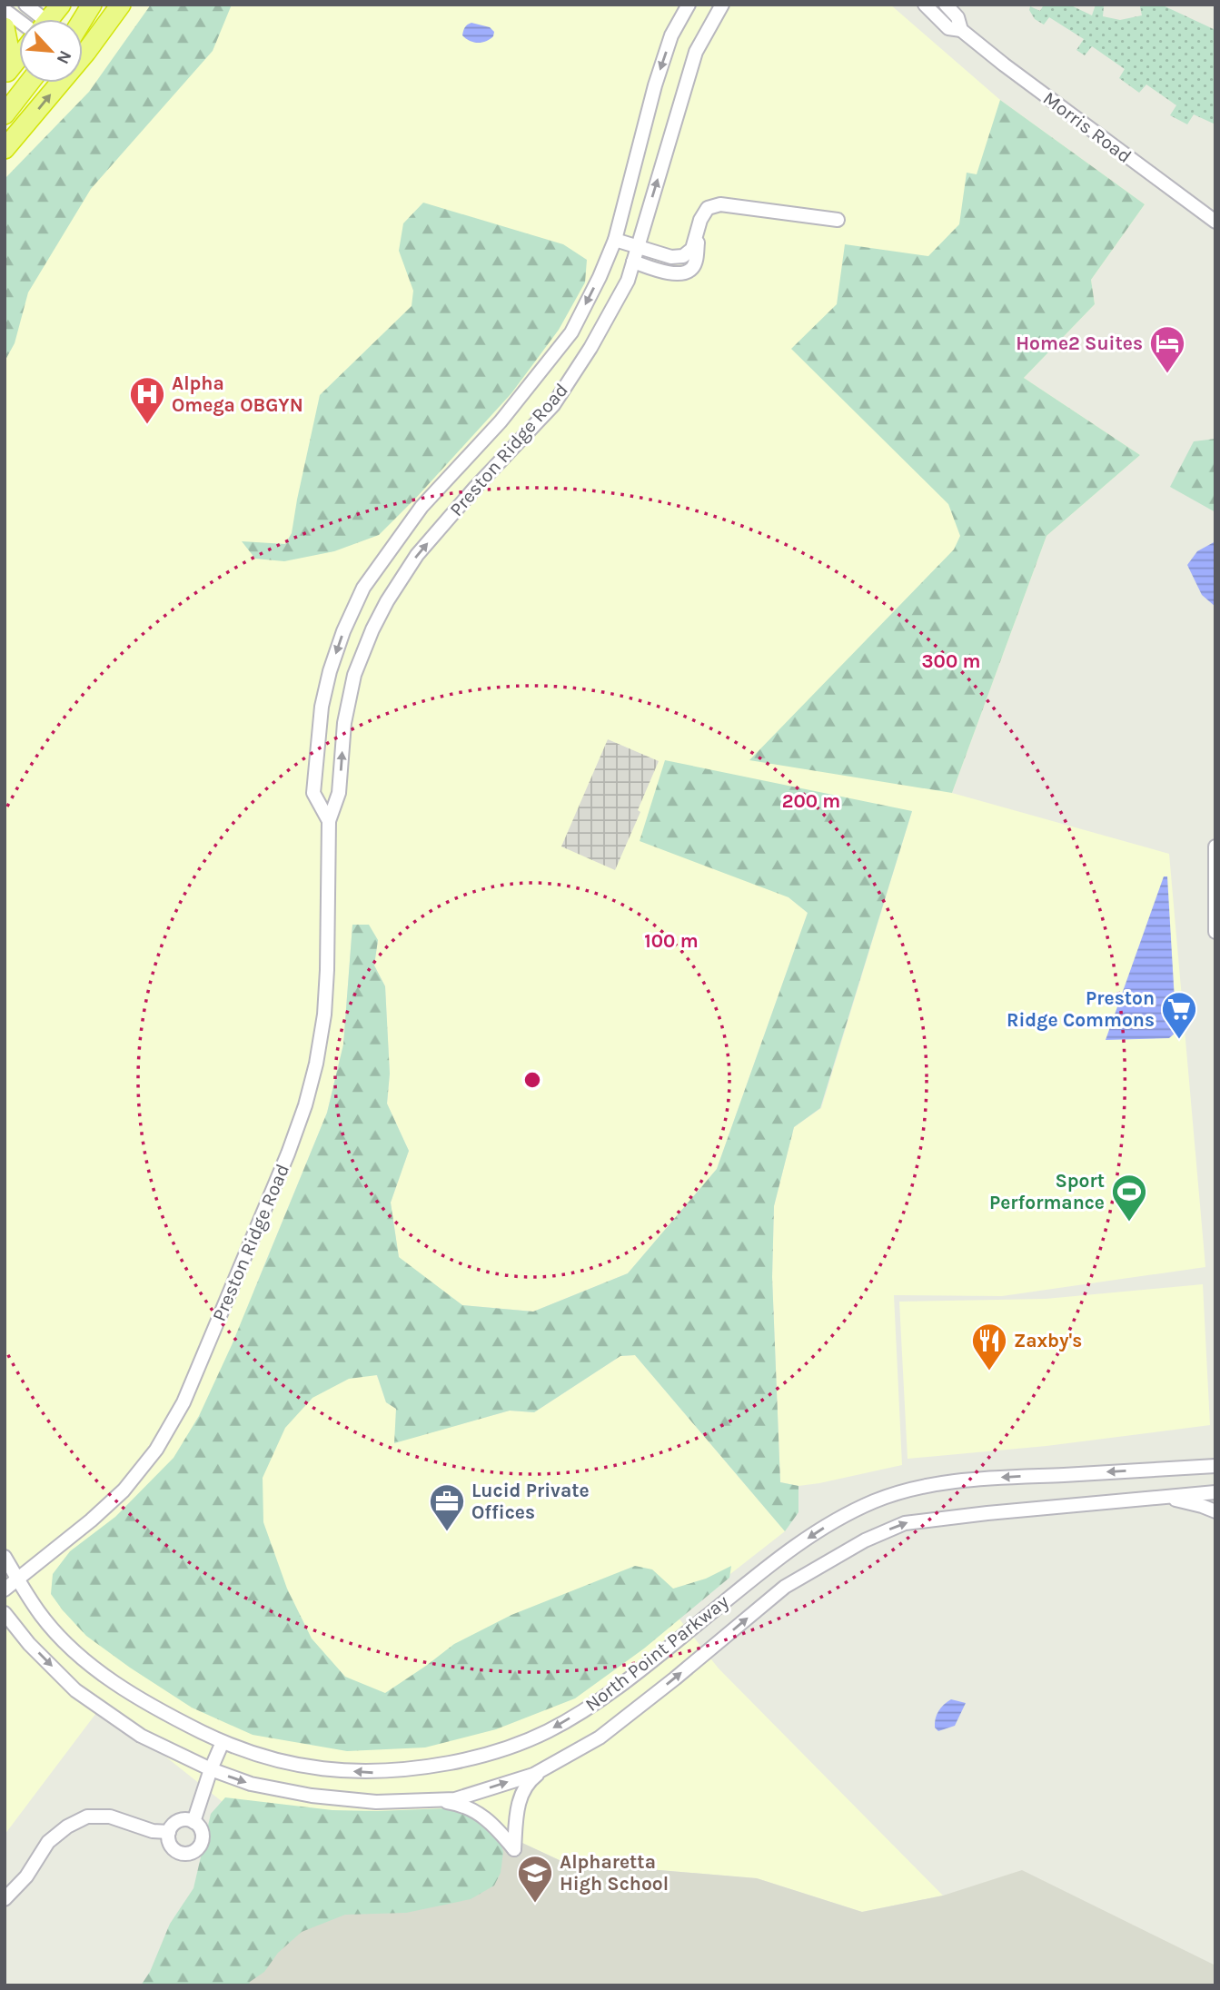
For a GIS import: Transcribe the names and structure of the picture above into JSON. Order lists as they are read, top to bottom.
{
  "streets": {
    "street": ["Morris Road", "Preston Ridge Road", "North Point Parkway"]
  },
  "crossings": [
    ["Preston Ridge Road", "North Point Parkway"]
  ],
  "places": {
    "hotel": ["Home2 Suites"],
    "hospital": ["Alpha Omega OBGYN"],
    "supermarket": ["Preston Ridge Commons"],
    "sports": ["Sport Performance"],
    "restaurant": ["Zaxby's"],
    "office": ["Lucid Private Offices"],
    "school or university": ["Alpharetta High School"]
  },
  "north": "bottom right",
  "rings": ["300 m", "200 m", "100 m"]
}
